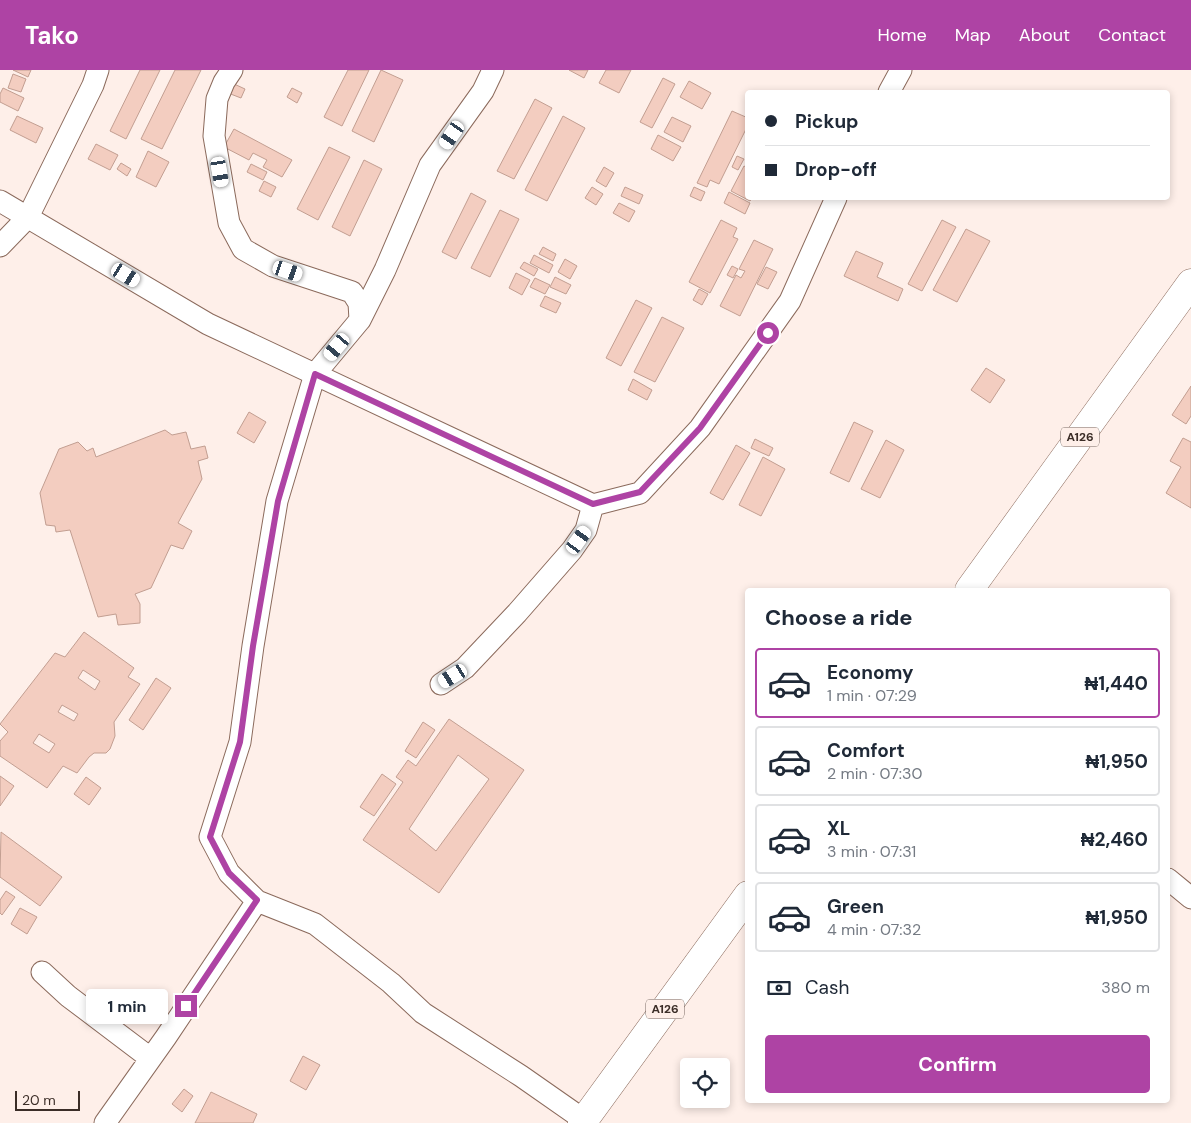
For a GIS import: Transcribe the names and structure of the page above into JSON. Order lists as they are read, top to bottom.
{
  "streets": {
    "highway": ["A126"]
  },
  "scale_bar": "20 m",
  "page": {
    "header": "Tako",
    "nav": [
      "Home",
      "Map",
      "About",
      "Contact"
    ],
    "banner": ["Pickup", "Drop-off"],
    "heading": "Choose a ride",
    "list": [
      {
        "name": "Economy",
        "note": "1 min · 07:29",
        "value": "₦1,440"
      },
      {
        "name": "Comfort",
        "note": "2 min · 07:30",
        "value": "₦1,950"
      },
      {
        "name": "XL",
        "note": "3 min · 07:31",
        "value": "₦2,460"
      },
      {
        "name": "Green",
        "note": "4 min · 07:32",
        "value": "₦1,950"
      }
    ],
    "pay": ["Cash", "380 m"],
    "bubble": "1 min",
    "buttons": "Confirm",
    "scale": "20 m"
  }
}
